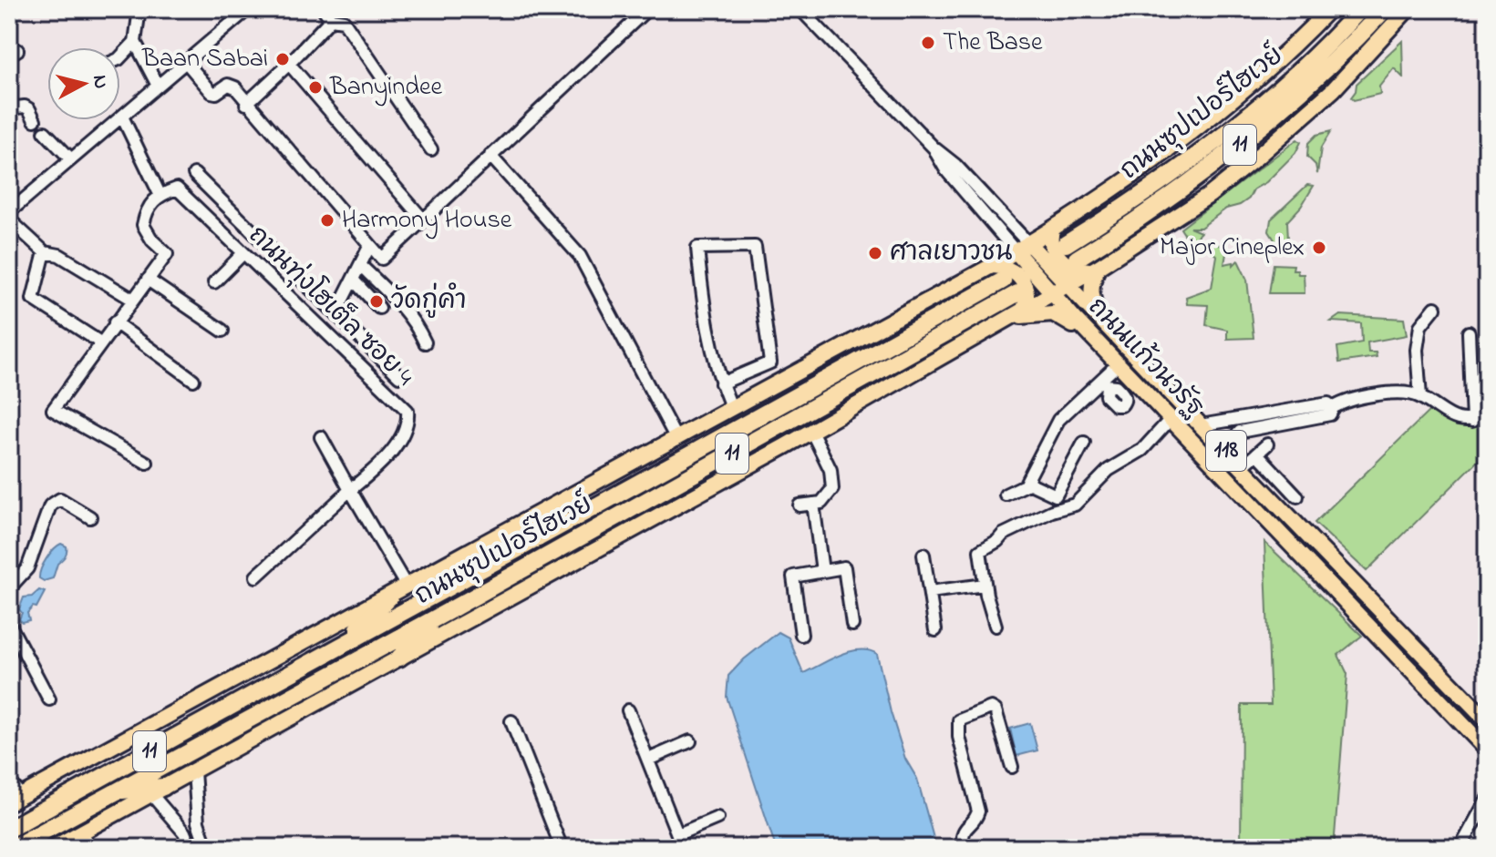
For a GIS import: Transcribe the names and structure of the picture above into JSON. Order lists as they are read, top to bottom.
{
  "streets": {
    "highway": ["ถนนซุปเปอร์ไฮเวย์", "11"],
    "main road": ["ถนนแก้วนวรัฐ", "118"],
    "street": ["ถนนทุ่งโฮเต็ล ซอย 4"]
  },
  "places": [
    "The Base",
    "Baan Sabai",
    "Banyindee",
    "Harmony House",
    "Major Cineplex",
    "ศาลเยาวชน",
    "วัดกู่คำ"
  ],
  "north": "right"
}
